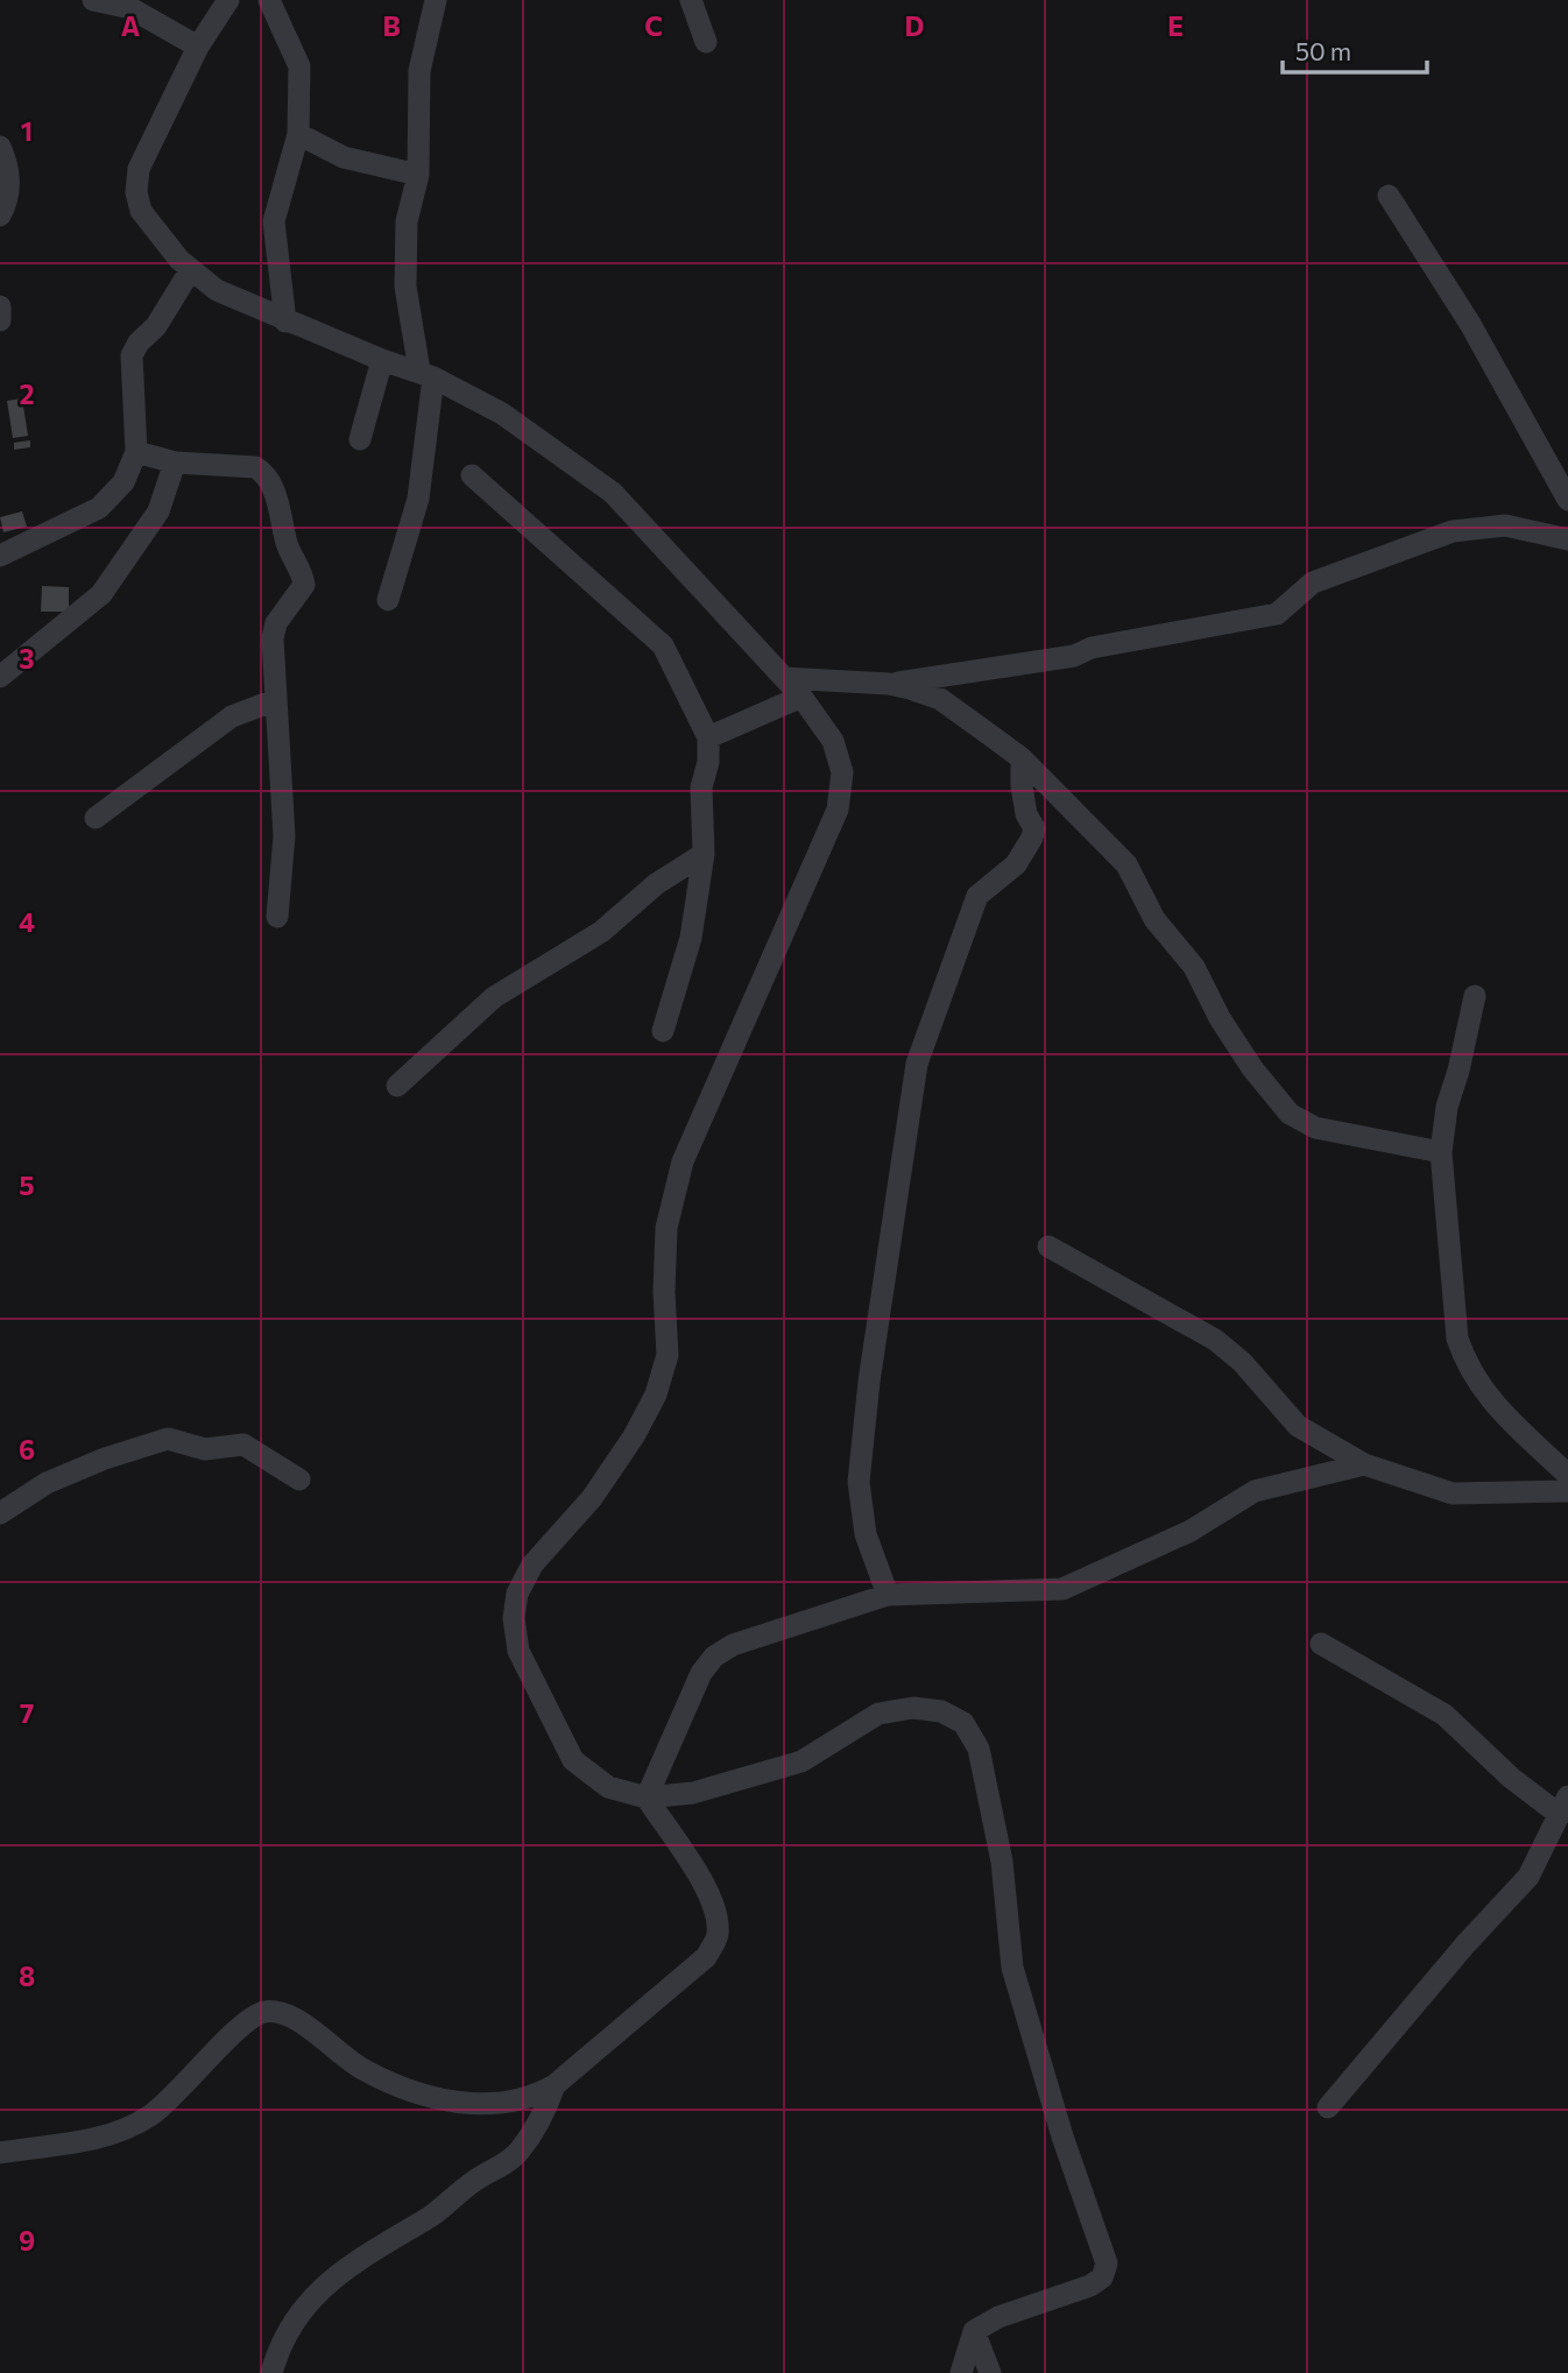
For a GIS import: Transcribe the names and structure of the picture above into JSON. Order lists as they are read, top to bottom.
{
  "scale_bar": "50 m",
  "grid": {
    "columns": [
      "A",
      "B",
      "C",
      "D",
      "E"
    ],
    "rows": [
      "1",
      "2",
      "3",
      "4",
      "5",
      "6",
      "7",
      "8",
      "9"
    ]
  }
}
